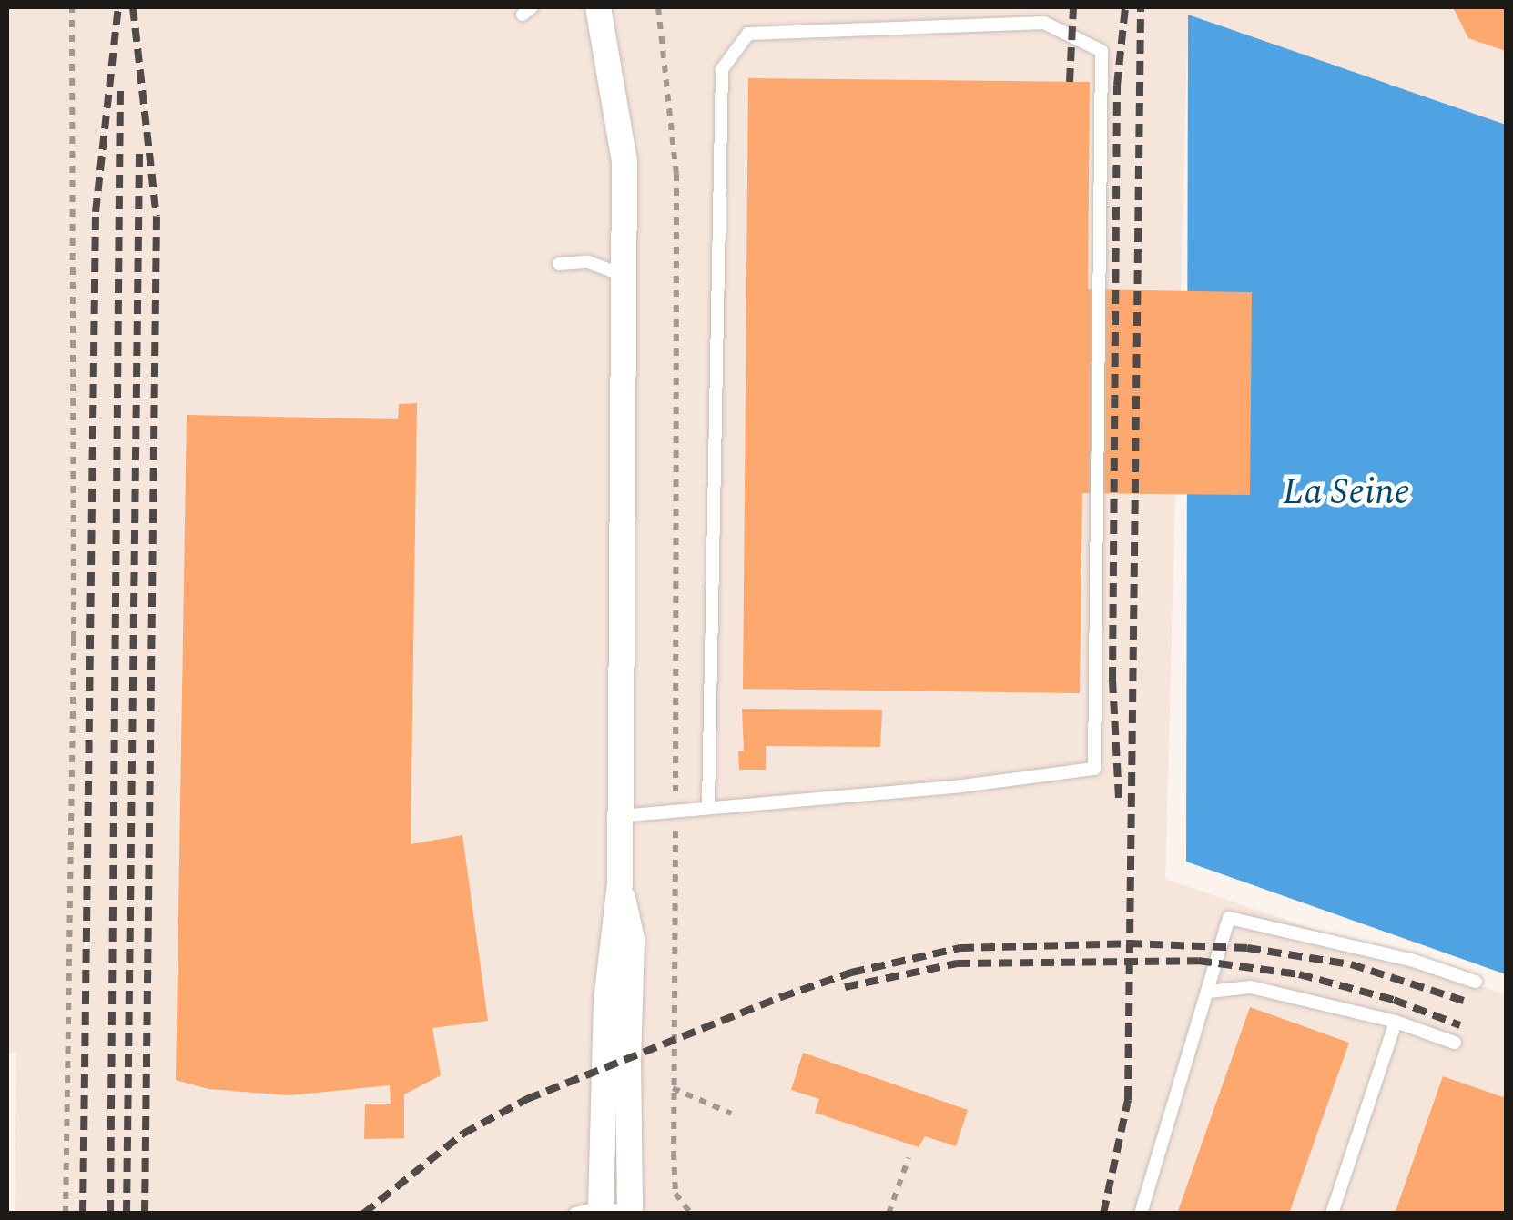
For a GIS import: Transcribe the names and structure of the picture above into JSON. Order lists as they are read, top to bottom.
{
  "water": ["La Seine"]
}
